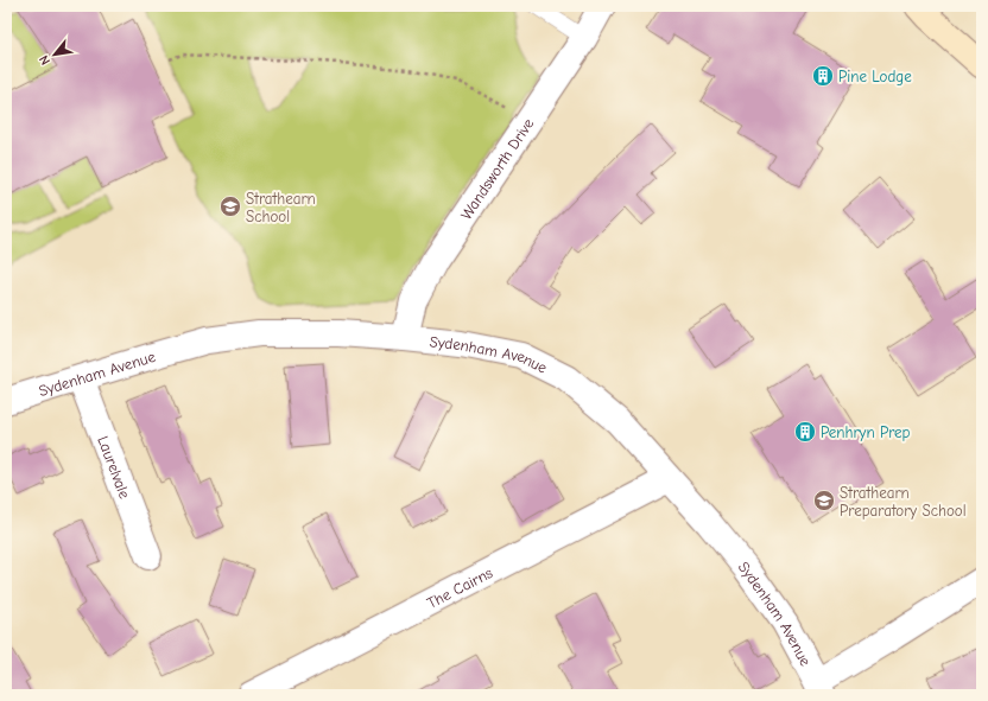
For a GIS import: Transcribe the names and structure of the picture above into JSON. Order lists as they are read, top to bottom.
{
  "streets": {
    "street": [
      "Wandsworth Drive",
      "Sydenham Avenue",
      "Laurelvale",
      "The Cairns"
    ]
  },
  "crossings": [
    ["Wandsworth Drive", "Sydenham Avenue"],
    ["Sydenham Avenue", "Laurelvale"],
    ["Sydenham Avenue", "The Cairns"]
  ],
  "places": {
    "building": ["Pine Lodge", "Penhryn Prep"],
    "school or university": ["Strathearn School", "Strathearn Preparatory School"]
  },
  "north": "bottom left"
}
